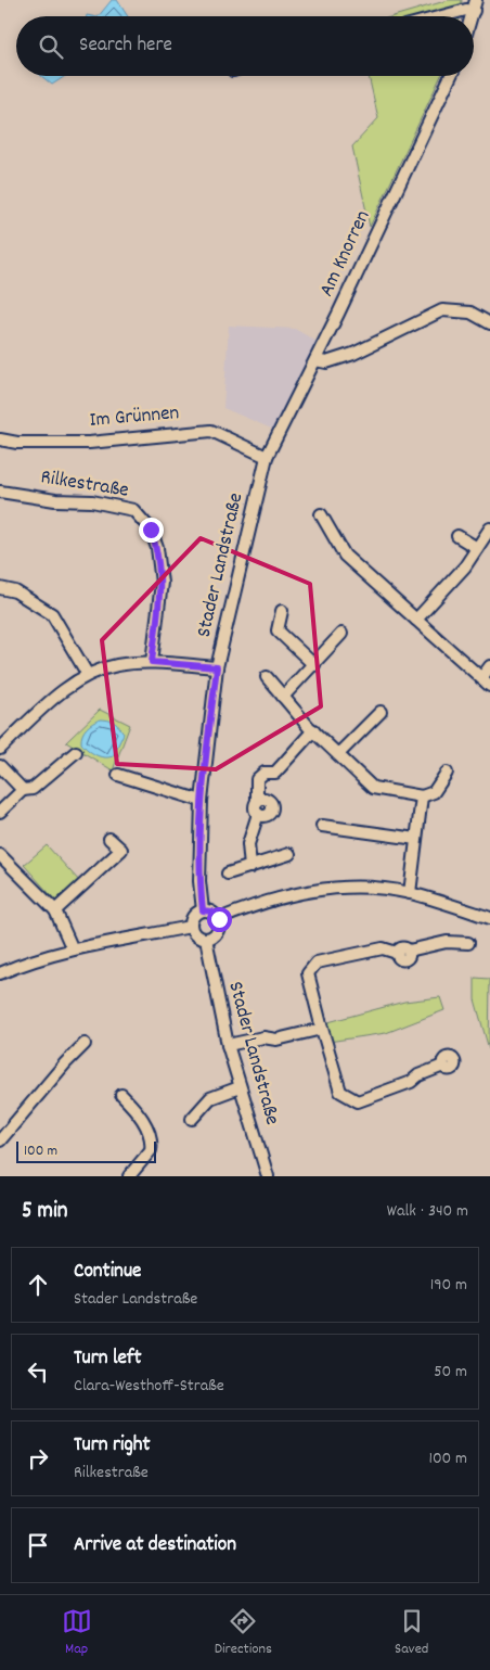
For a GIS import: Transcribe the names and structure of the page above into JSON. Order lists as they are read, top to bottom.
{
  "streets": {
    "street": [
      "Am Knorren",
      "Im Grünnen",
      "Rilkestraße",
      "Stader Landstraße"
    ]
  },
  "crossings": [
    ["Am Knorren", "Im Grünnen"],
    ["Am Knorren", "Stader Landstraße"],
    ["Im Grünnen", "Stader Landstraße"]
  ],
  "scale_bar": "100 m",
  "page": {
    "search": "Search here",
    "scale": "100 m",
    "heading": ["5 min", "Walk · 340 m"],
    "list": [
      ["Continue", "Stader Landstraße", "190 m"],
      ["Turn left", "Clara-Westhoff-Straße", "50 m"],
      ["Turn right", "Rilkestraße", "100 m"],
      "Arrive at destination"
    ],
    "nav": ["Map", "Directions", "Saved"]
  }
}
